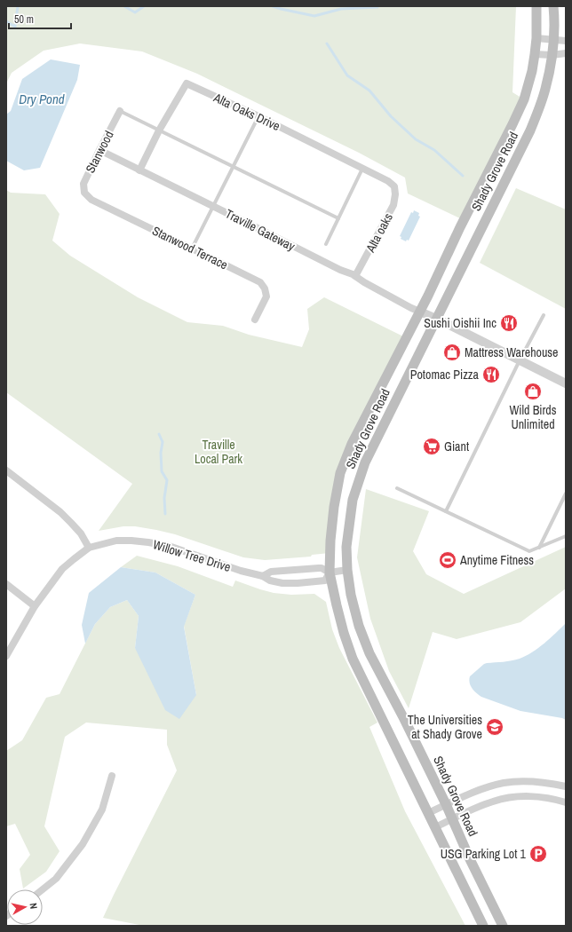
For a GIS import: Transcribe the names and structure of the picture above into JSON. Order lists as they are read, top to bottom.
{
  "streets": {
    "main road": ["Shady Grove Road"],
    "street": [
      "Alta Oaks Drive",
      "Stanwood",
      "Traville Gateway",
      "Alta oaks",
      "Stanwood Terrace",
      "Willow Tree Drive"
    ]
  },
  "crossings": [
    ["Alta Oaks Drive", "Traville Gateway"],
    ["Alta Oaks Drive", "Alta oaks"],
    ["Stanwood", "Traville Gateway"],
    ["Stanwood", "Stanwood Terrace"],
    ["Shady Grove Road", "Traville Gateway"],
    ["Shady Grove Road", "Willow Tree Drive"],
    ["Traville Gateway", "Alta oaks"]
  ],
  "water": ["Dry Pond"],
  "parks": ["Traville Local Park"],
  "places": {
    "restaurant": ["Sushi Oishii Inc", "Potomac Pizza"],
    "shop": ["Mattress Warehouse", "Wild Birds Unlimited"],
    "supermarket": ["Giant"],
    "sports": ["Anytime Fitness"],
    "school or university": ["The Universities at Shady Grove"],
    "parking": ["USG Parking Lot 1"]
  },
  "scale_bar": "50 m",
  "north": "right"
}
